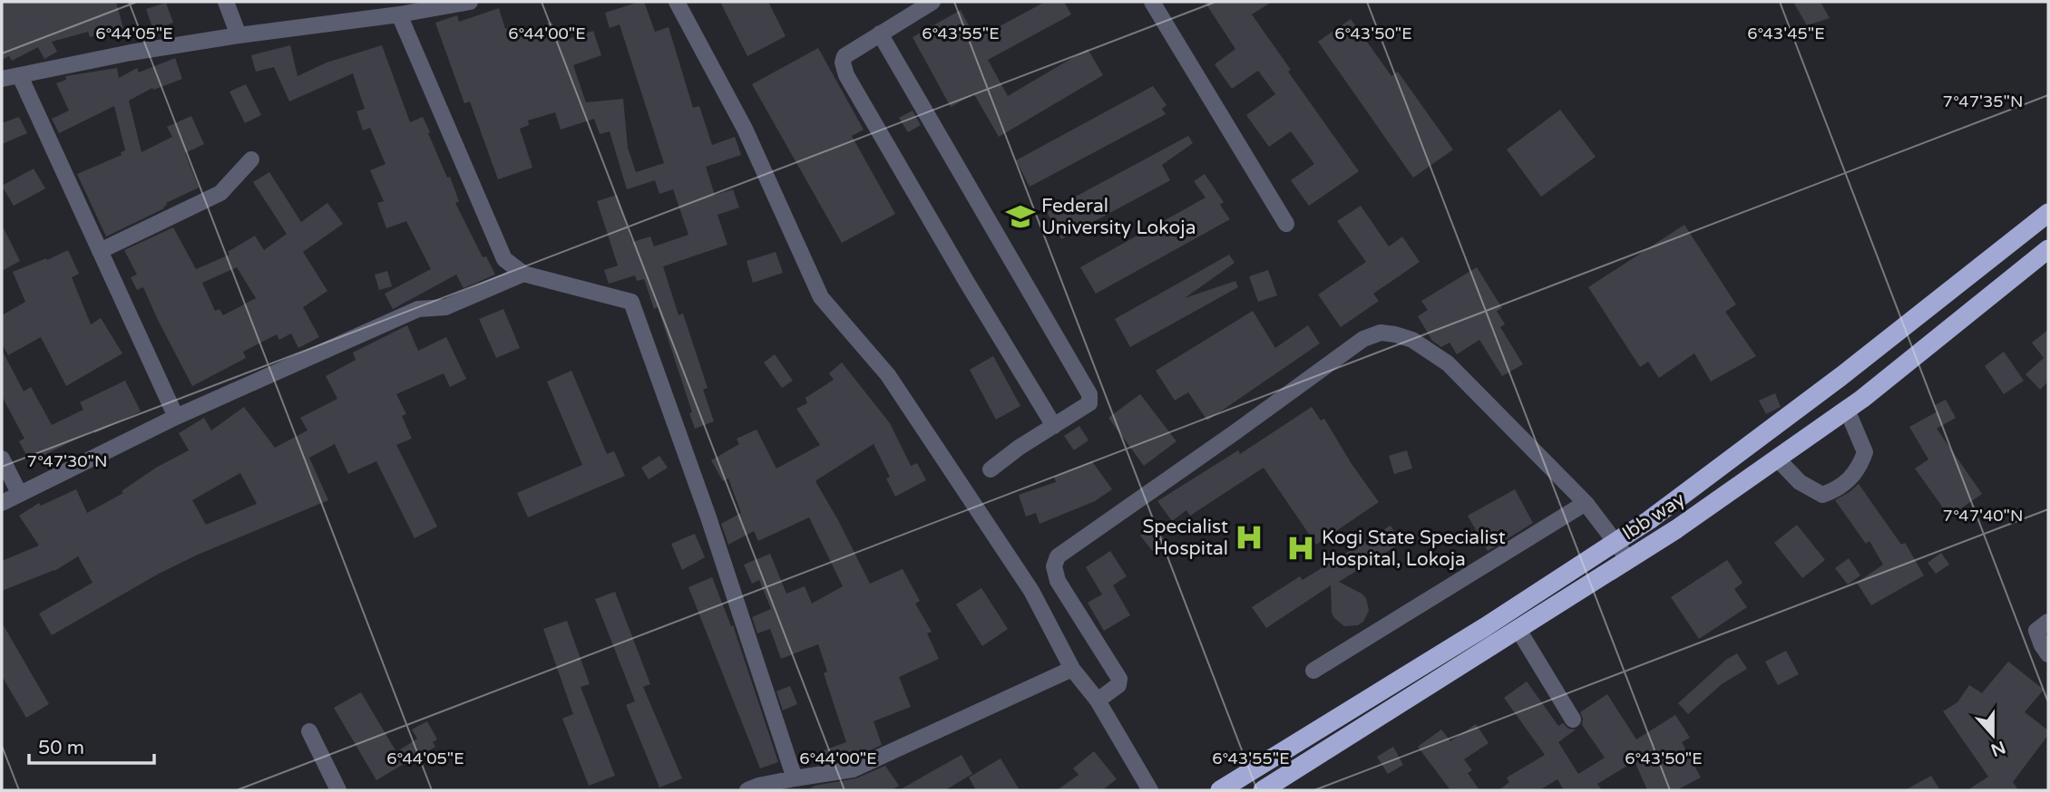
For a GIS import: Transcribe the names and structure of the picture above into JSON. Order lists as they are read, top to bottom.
{
  "streets": {
    "highway": ["Ibb way"]
  },
  "places": {
    "school or university": ["Federal University Lokoja"],
    "hospital": ["Specialist Hospital", "Kogi State Specialist Hospital, Lokoja"]
  },
  "scale_bar": "50 m",
  "north": "bottom",
  "coordinates": [
    "6°44'05\"E",
    "6°44'00\"E",
    "6°43'55\"E",
    "6°43'50\"E",
    "6°43'45\"E",
    "7°47'35\"N",
    "7°47'30\"N",
    "7°47'40\"N"
  ]
}
